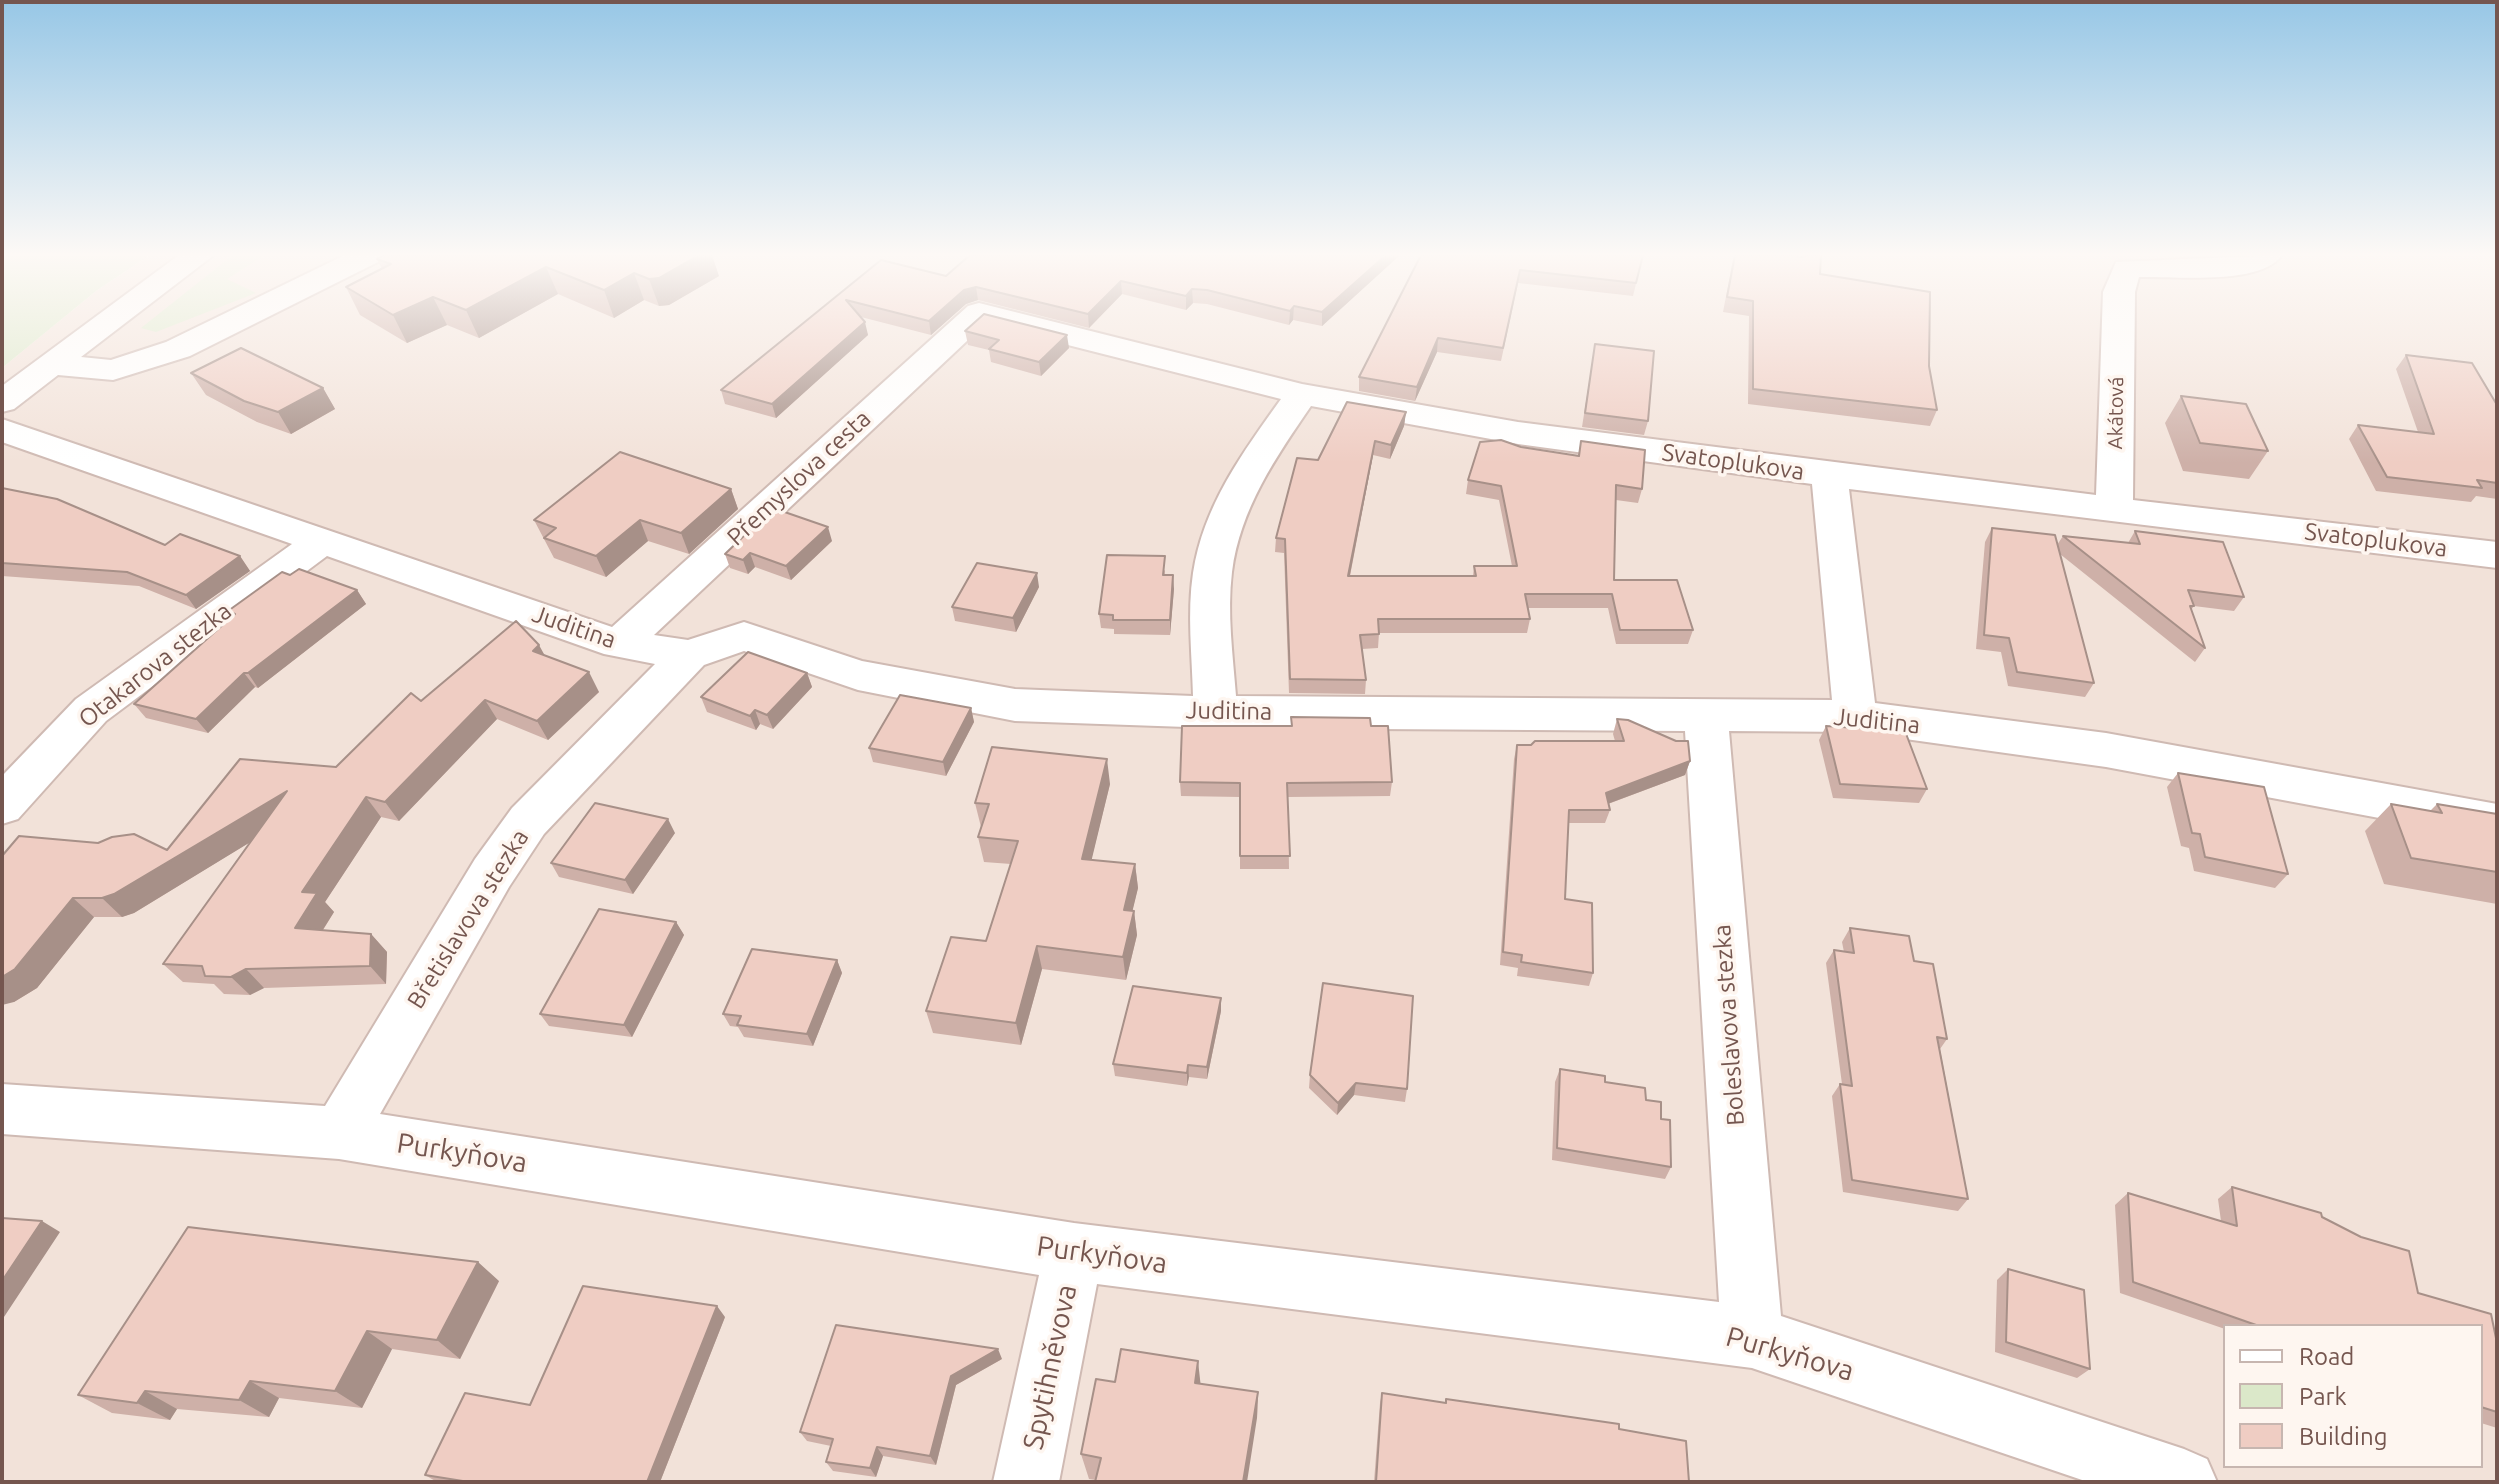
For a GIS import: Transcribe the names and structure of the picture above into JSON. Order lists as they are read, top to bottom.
{
  "streets": {
    "street": [
      "Akátová",
      "Svatoplukova",
      "Přemyslova cesta",
      "Juditina",
      "Otakarova stezka",
      "Břetislavova stezka",
      "Boleslavova stezka",
      "Purkyňova",
      "Spytihněvova"
    ]
  },
  "crossings": [
    ["Akátová", "Svatoplukova"],
    ["Přemyslova cesta", "Juditina"],
    ["Juditina", "Otakarova stezka"],
    ["Juditina", "Břetislavova stezka"],
    ["Juditina", "Boleslavova stezka"],
    ["Břetislavova stezka", "Purkyňova"],
    ["Boleslavova stezka", "Purkyňova"],
    ["Purkyňova", "Spytihněvova"]
  ],
  "legend": ["Road", "Park", "Building"]
}
